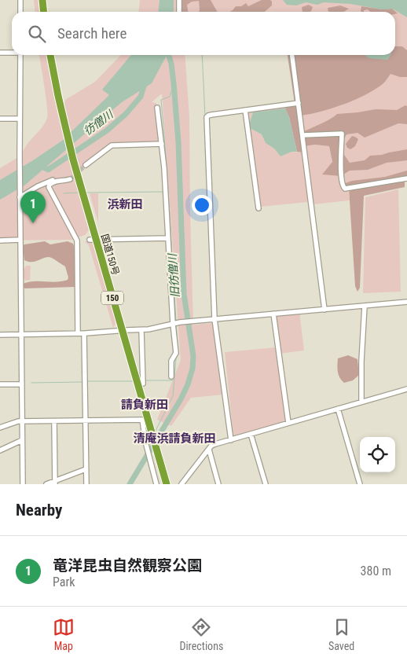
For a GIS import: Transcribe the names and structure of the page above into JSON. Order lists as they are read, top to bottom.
{
  "streets": {
    "highway": ["国道150号", "150"]
  },
  "districts": ["浜新田", "請負新田", "清庵浜請負新田"],
  "water": ["彷僧川", "旧彷僧川"],
  "page": {
    "search": "Search here",
    "pins": "1",
    "heading": "Nearby",
    "list": [
      {
        "mark": "1",
        "name": "竜洋昆虫自然観察公園",
        "note": "Park",
        "value": "380 m"
      }
    ],
    "nav": ["Map", "Directions", "Saved"]
  }
}
